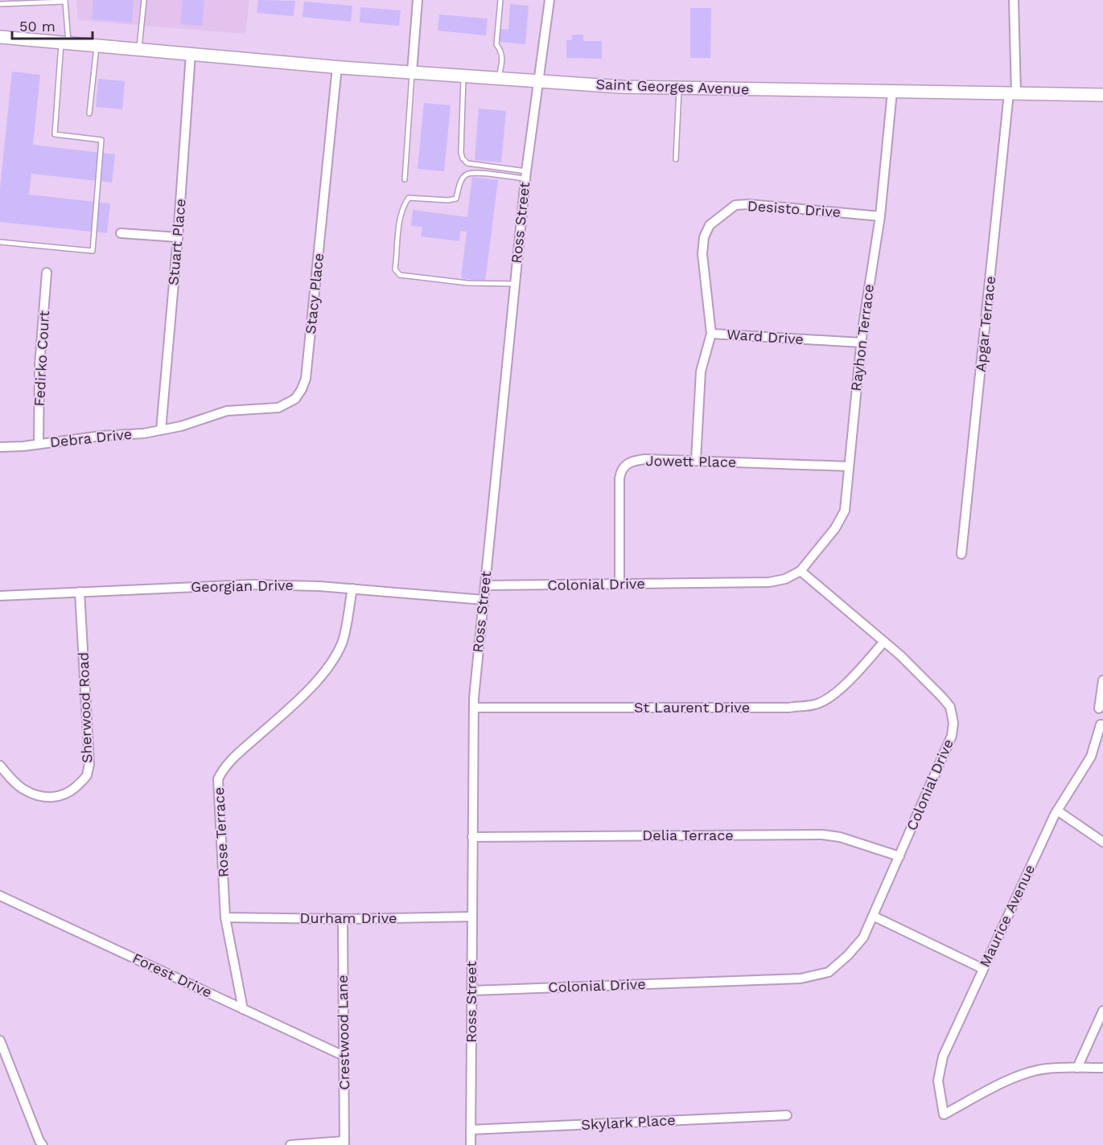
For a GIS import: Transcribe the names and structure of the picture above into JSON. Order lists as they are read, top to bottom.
{
  "streets": {
    "main road": ["Saint Georges Avenue"],
    "street": [
      "Desisto Drive",
      "Ross Street",
      "Stuart Place",
      "Stacy Place",
      "Apgar Terrace",
      "Ward Drive",
      "Rayhon Terrace",
      "Fedirko Court",
      "Debra Drive",
      "Jowett Place",
      "Colonial Drive",
      "Georgian Drive",
      "Sherwood Road",
      "St Laurent Drive",
      "Rose Terrace",
      "Delia Terrace",
      "Maurice Avenue",
      "Durham Drive",
      "Forest Drive",
      "Crestwood Lane",
      "Skylark Place"
    ]
  },
  "crossings": [
    ["Saint Georges Avenue", "Ross Street"],
    ["Saint Georges Avenue", "Stuart Place"],
    ["Saint Georges Avenue", "Stacy Place"],
    ["Saint Georges Avenue", "Apgar Terrace"],
    ["Saint Georges Avenue", "Rayhon Terrace"],
    ["Desisto Drive", "Ward Drive"],
    ["Desisto Drive", "Rayhon Terrace"],
    ["Ross Street", "Colonial Drive"],
    ["Ross Street", "Georgian Drive"],
    ["Ross Street", "St Laurent Drive"],
    ["Ross Street", "Delia Terrace"],
    ["Ross Street", "Durham Drive"],
    ["Ross Street", "Skylark Place"],
    ["Stuart Place", "Debra Drive"],
    ["Stacy Place", "Debra Drive"],
    ["Ward Drive", "Rayhon Terrace"],
    ["Ward Drive", "Jowett Place"],
    ["Rayhon Terrace", "Jowett Place"],
    ["Rayhon Terrace", "Colonial Drive"],
    ["Fedirko Court", "Debra Drive"],
    ["Jowett Place", "Colonial Drive"],
    ["Colonial Drive", "St Laurent Drive"],
    ["Colonial Drive", "Delia Terrace"],
    ["Georgian Drive", "Sherwood Road"],
    ["Georgian Drive", "Rose Terrace"],
    ["Rose Terrace", "Durham Drive"],
    ["Rose Terrace", "Forest Drive"],
    ["Durham Drive", "Crestwood Lane"],
    ["Forest Drive", "Crestwood Lane"]
  ],
  "scale_bar": "50 m"
}
